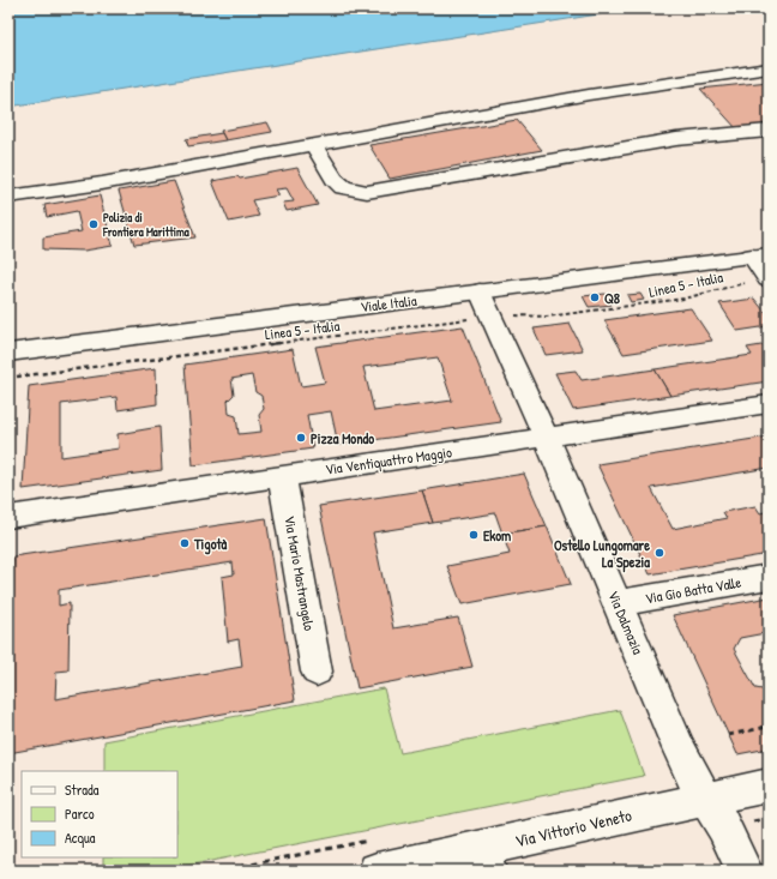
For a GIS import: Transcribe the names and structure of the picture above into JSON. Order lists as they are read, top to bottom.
{
  "streets": {
    "street": [
      "Viale Italia",
      "Via Ventiquattro Maggio",
      "Via Mario Mastrangelo",
      "Via Gio Batta Valle",
      "Via Dalmazia",
      "Via Vittorio Veneto"
    ],
    "path": ["Linea 5 - Italia"]
  },
  "crossings": [
    ["Linea 5 - Italia", "Via Dalmazia"],
    ["Viale Italia", "Via Dalmazia"],
    ["Via Ventiquattro Maggio", "Via Mario Mastrangelo"],
    ["Via Ventiquattro Maggio", "Via Dalmazia"],
    ["Via Gio Batta Valle", "Via Dalmazia"],
    ["Via Dalmazia", "Via Vittorio Veneto"]
  ],
  "places": [
    "Polizia di Frontiera Marittima",
    "Q8",
    "Pizza Mondo",
    "Ekom",
    "Tigotà",
    "Ostello Lungomare La Spezia"
  ],
  "legend": ["Strada", "Parco", "Acqua"]
}
